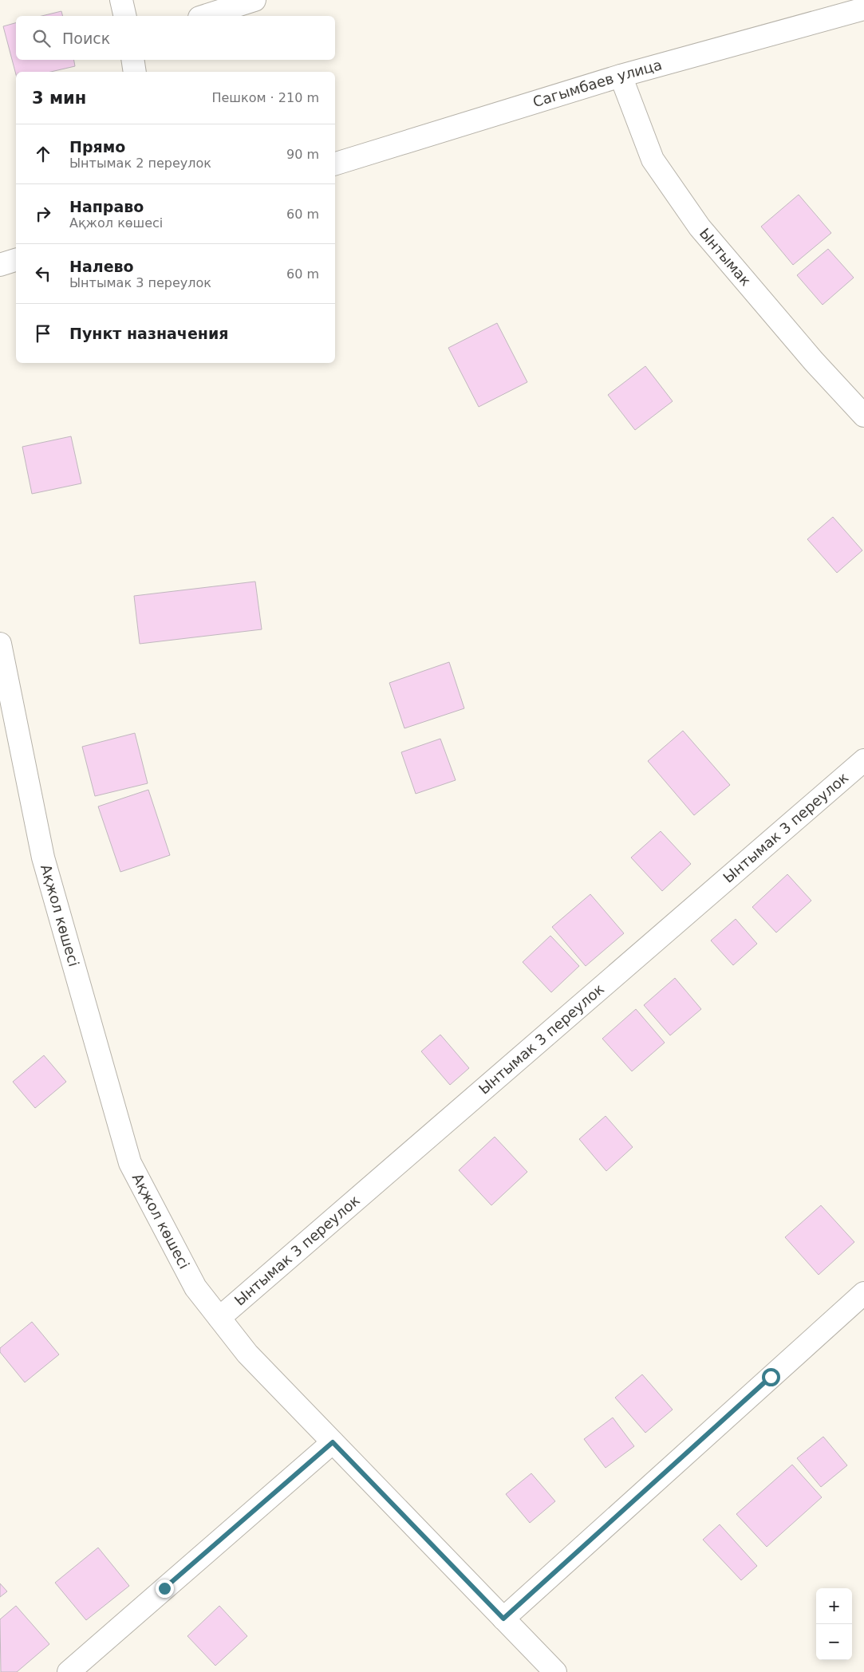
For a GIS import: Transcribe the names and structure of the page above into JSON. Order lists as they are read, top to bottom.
{
  "streets": {
    "street": [
      "Сагымбаев улица",
      "Ынтымак",
      "Ынтымак 3 переулок",
      "Ақжол көшесі"
    ]
  },
  "crossings": [
    ["Сагымбаев улица", "Ынтымак"],
    ["Ынтымак 3 переулок", "Ақжол көшесі"]
  ],
  "page": {
    "search": "Поиск",
    "heading": ["3 мин", "Пешком · 210 m"],
    "list": [
      ["Прямо", "Ынтымак 2 переулок", "90 m"],
      ["Направо", "Ақжол көшесі", "60 m"],
      ["Налево", "Ынтымак 3 переулок", "60 m"],
      "Пункт назначения"
    ],
    "map_buttons": ["+", "−"]
  }
}
